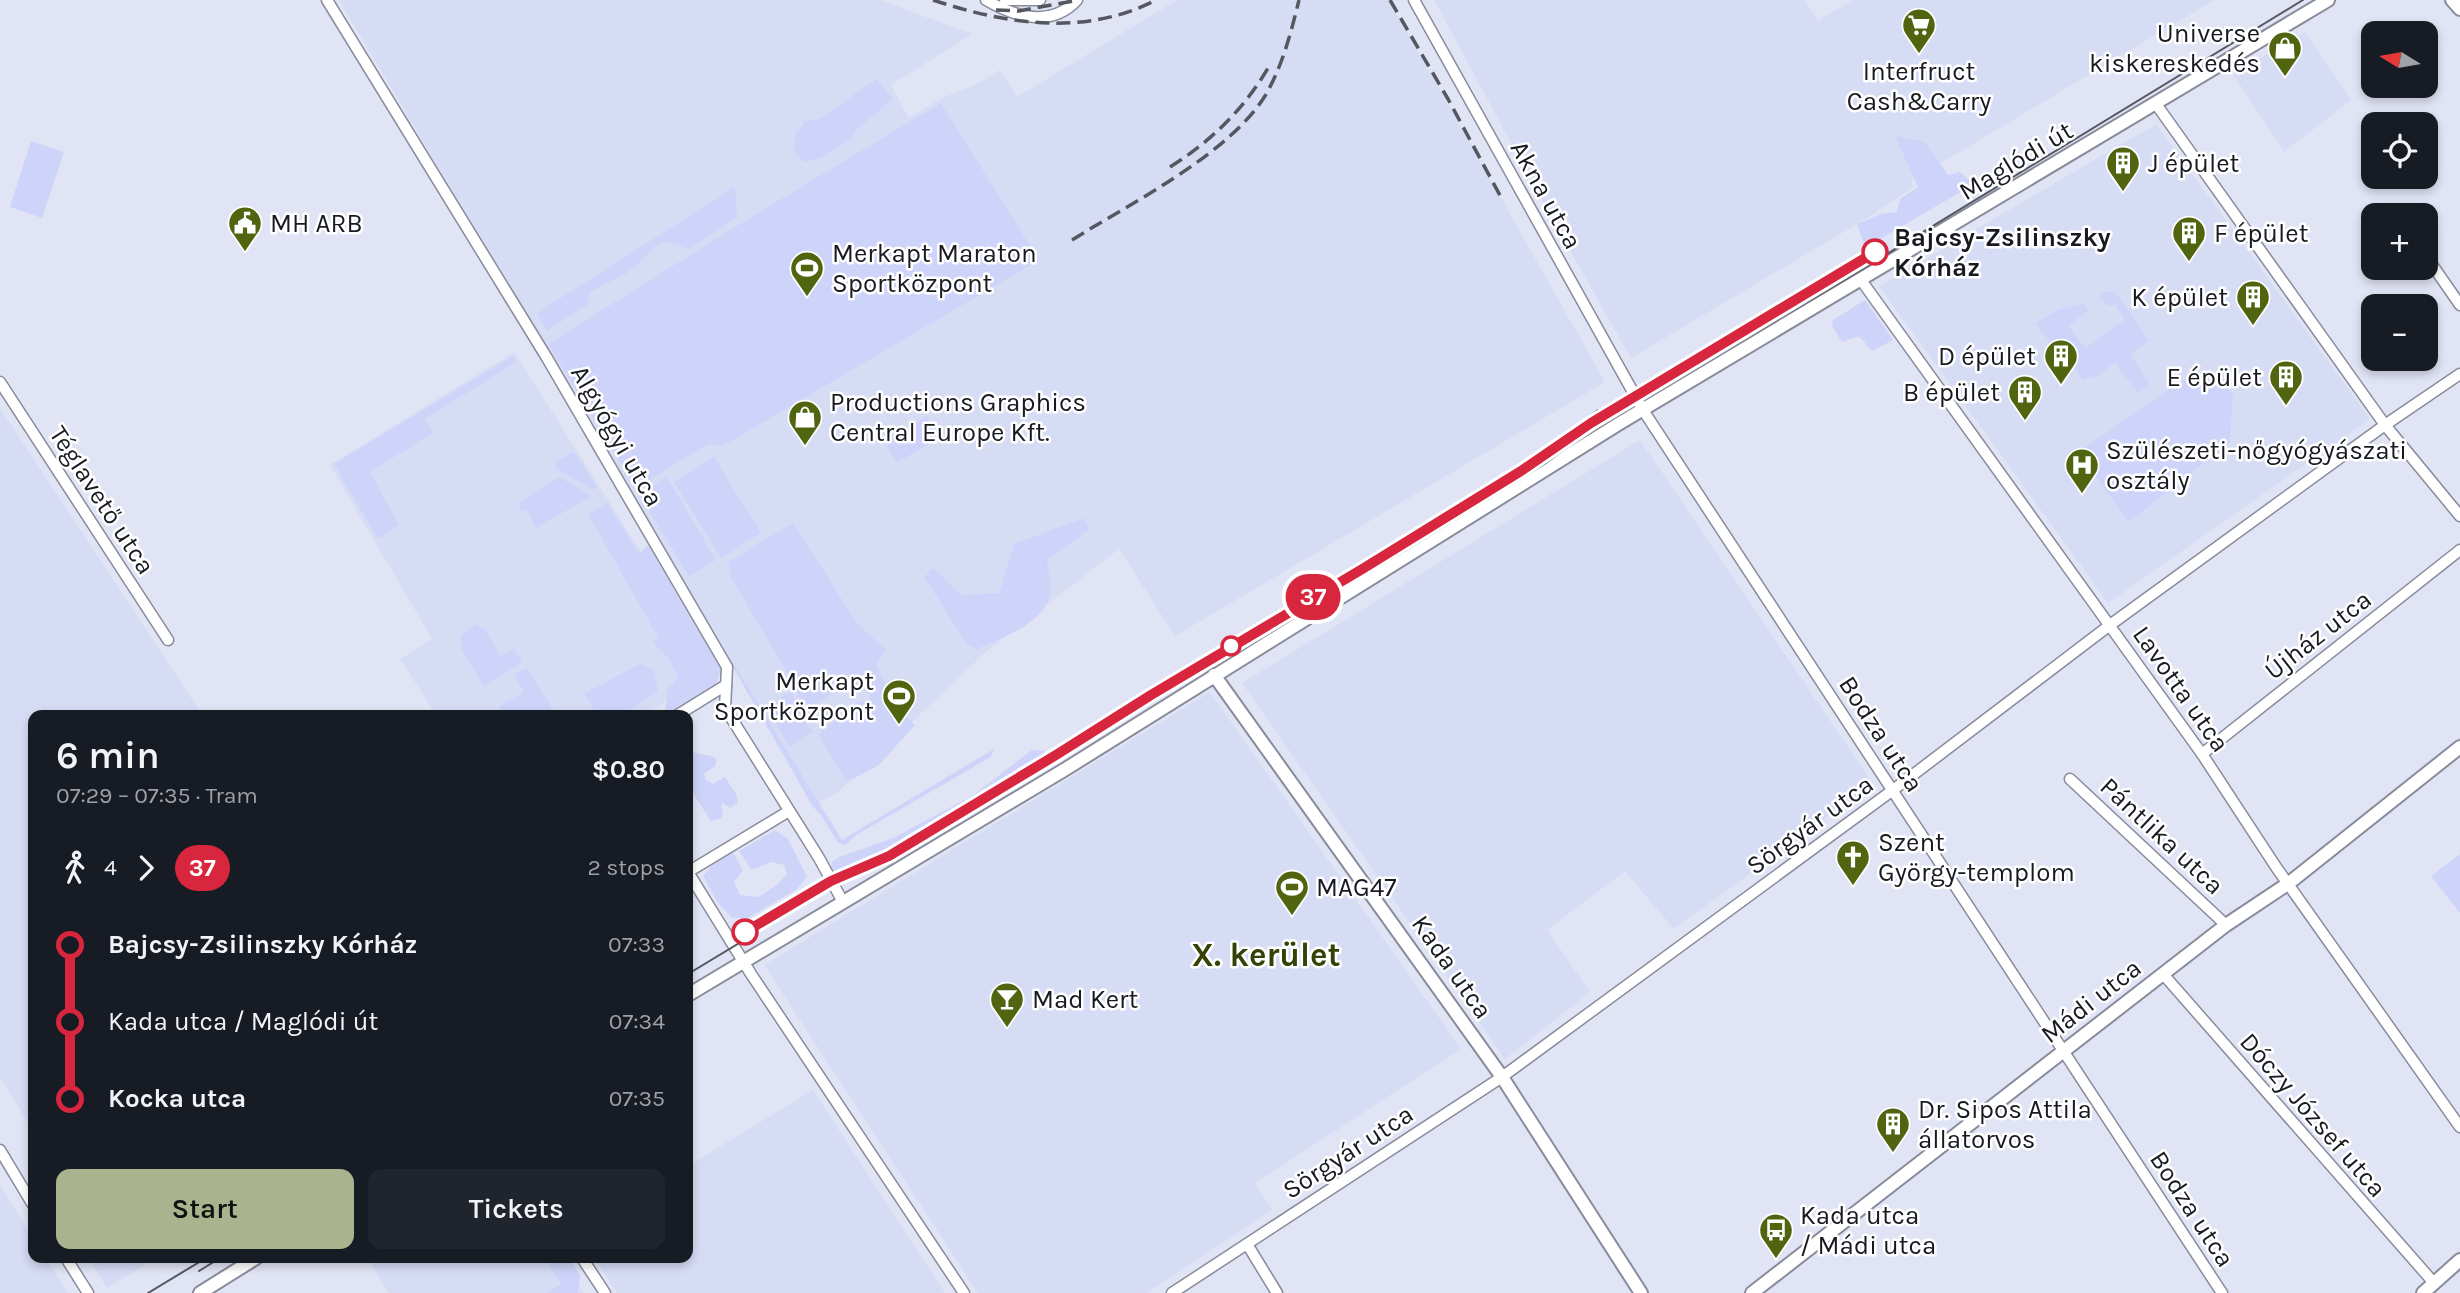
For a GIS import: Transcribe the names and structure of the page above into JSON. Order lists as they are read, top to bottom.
{
  "streets": {
    "street": [
      "Maglódi út",
      "Akna utca",
      "Algyógyi utca",
      "Téglavető utca",
      "Újház utca",
      "Lavotta utca",
      "Bodza utca",
      "Sörgyár utca",
      "Pántlika utca",
      "Kada utca",
      "Mádi utca",
      "Dóczy József utca"
    ]
  },
  "crossings": [
    ["Maglódi út", "Akna utca"],
    ["Maglódi út", "Algyógyi utca"],
    ["Maglódi út", "Lavotta utca"],
    ["Maglódi út", "Bodza utca"],
    ["Maglódi út", "Kada utca"],
    ["Akna utca", "Bodza utca"],
    ["Újház utca", "Lavotta utca"],
    ["Lavotta utca", "Sörgyár utca"],
    ["Lavotta utca", "Mádi utca"],
    ["Bodza utca", "Sörgyár utca"],
    ["Bodza utca", "Mádi utca"],
    ["Sörgyár utca", "Kada utca"],
    ["Pántlika utca", "Mádi utca"],
    ["Mádi utca", "Dóczy József utca"]
  ],
  "districts": ["X. kerület"],
  "places": {
    "supermarket": ["Interfruct Cash&Carry"],
    "shop": ["Universe kiskereskedés", "Productions Graphics Central Europe Kft."],
    "building": [
      "J épület",
      "F épület",
      "K épület",
      "D épület",
      "E épület",
      "B épület",
      "Dr. Sipos Attila állatorvos"
    ],
    "other": ["Bajcsy-Zsilinszky Kórház"],
    "public building": ["MH ARB"],
    "sports": ["Merkapt Maraton Sportközpont", "Merkapt Sportközpont", "MAG47"],
    "hospital": ["Szülészeti-nőgyógyászati osztály"],
    "church": ["Szent György-templom"],
    "bar": ["Mad Kert"],
    "bus stop": ["Kada utca / Mádi utca"]
  },
  "lines": ["tram line 37"],
  "north": "left",
  "page": {
    "on_map": "37",
    "map_buttons": ["+", "−"],
    "heading": ["6 min", "07:29 – 07:35 · Tram", "$0.80"],
    "legs": ["4", "37", "2 stops"],
    "list": [
      {
        "name": "Bajcsy-Zsilinszky Kórház",
        "value": "07:33"
      },
      {
        "name": "Kada utca / Maglódi út",
        "value": "07:34"
      },
      {
        "name": "Kocka utca",
        "value": "07:35"
      }
    ],
    "buttons": ["Start", "Tickets"]
  }
}
